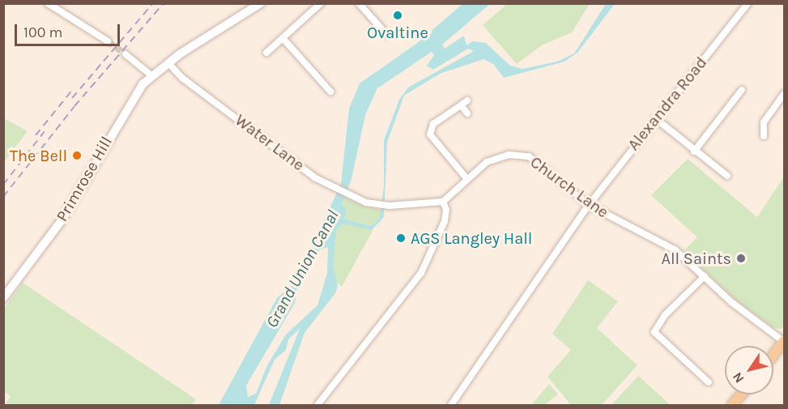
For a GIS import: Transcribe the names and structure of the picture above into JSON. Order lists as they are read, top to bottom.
{
  "streets": {
    "street": [
      "Alexandra Road",
      "Water Lane",
      "Primrose Hill",
      "Church Lane"
    ]
  },
  "crossings": [
    ["Alexandra Road", "Church Lane"],
    ["Water Lane", "Primrose Hill"],
    ["Water Lane", "Church Lane"]
  ],
  "water": ["Grand Union Canal"],
  "places": [
    "Ovaltine",
    "The Bell",
    "AGS Langley Hall",
    "All Saints"
  ],
  "scale_bar": "100 m",
  "north": "bottom left"
}
